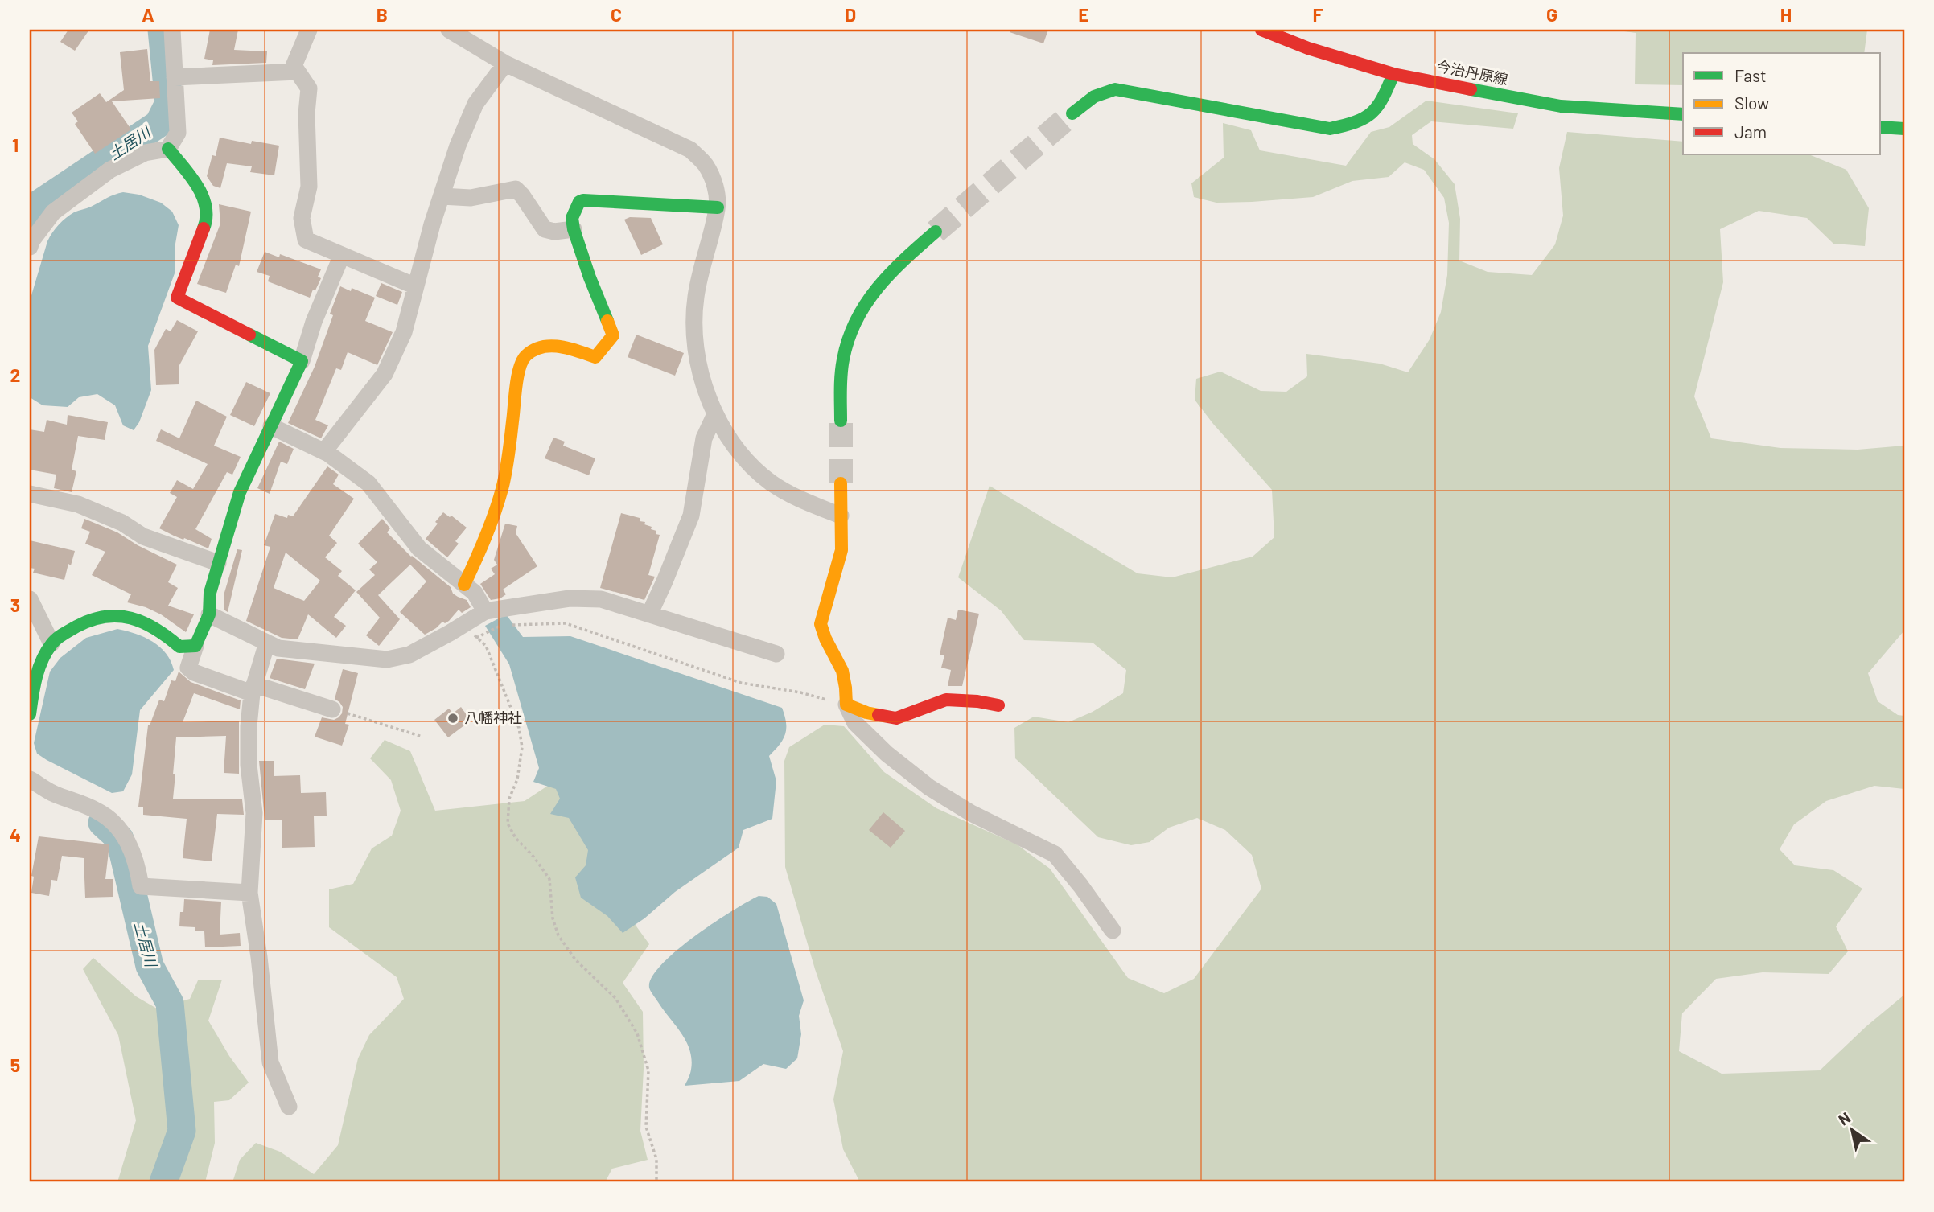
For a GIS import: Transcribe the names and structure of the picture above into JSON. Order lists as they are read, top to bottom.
{
  "streets": {
    "street": ["今治丹原線"]
  },
  "water": ["土居川"],
  "places": ["八幡神社"],
  "legend": ["Fast", "Slow", "Jam"],
  "north": "top left",
  "grid": {
    "columns": [
      "A",
      "B",
      "C",
      "D",
      "E",
      "F",
      "G",
      "H"
    ],
    "rows": [
      "1",
      "2",
      "3",
      "4",
      "5"
    ]
  }
}
